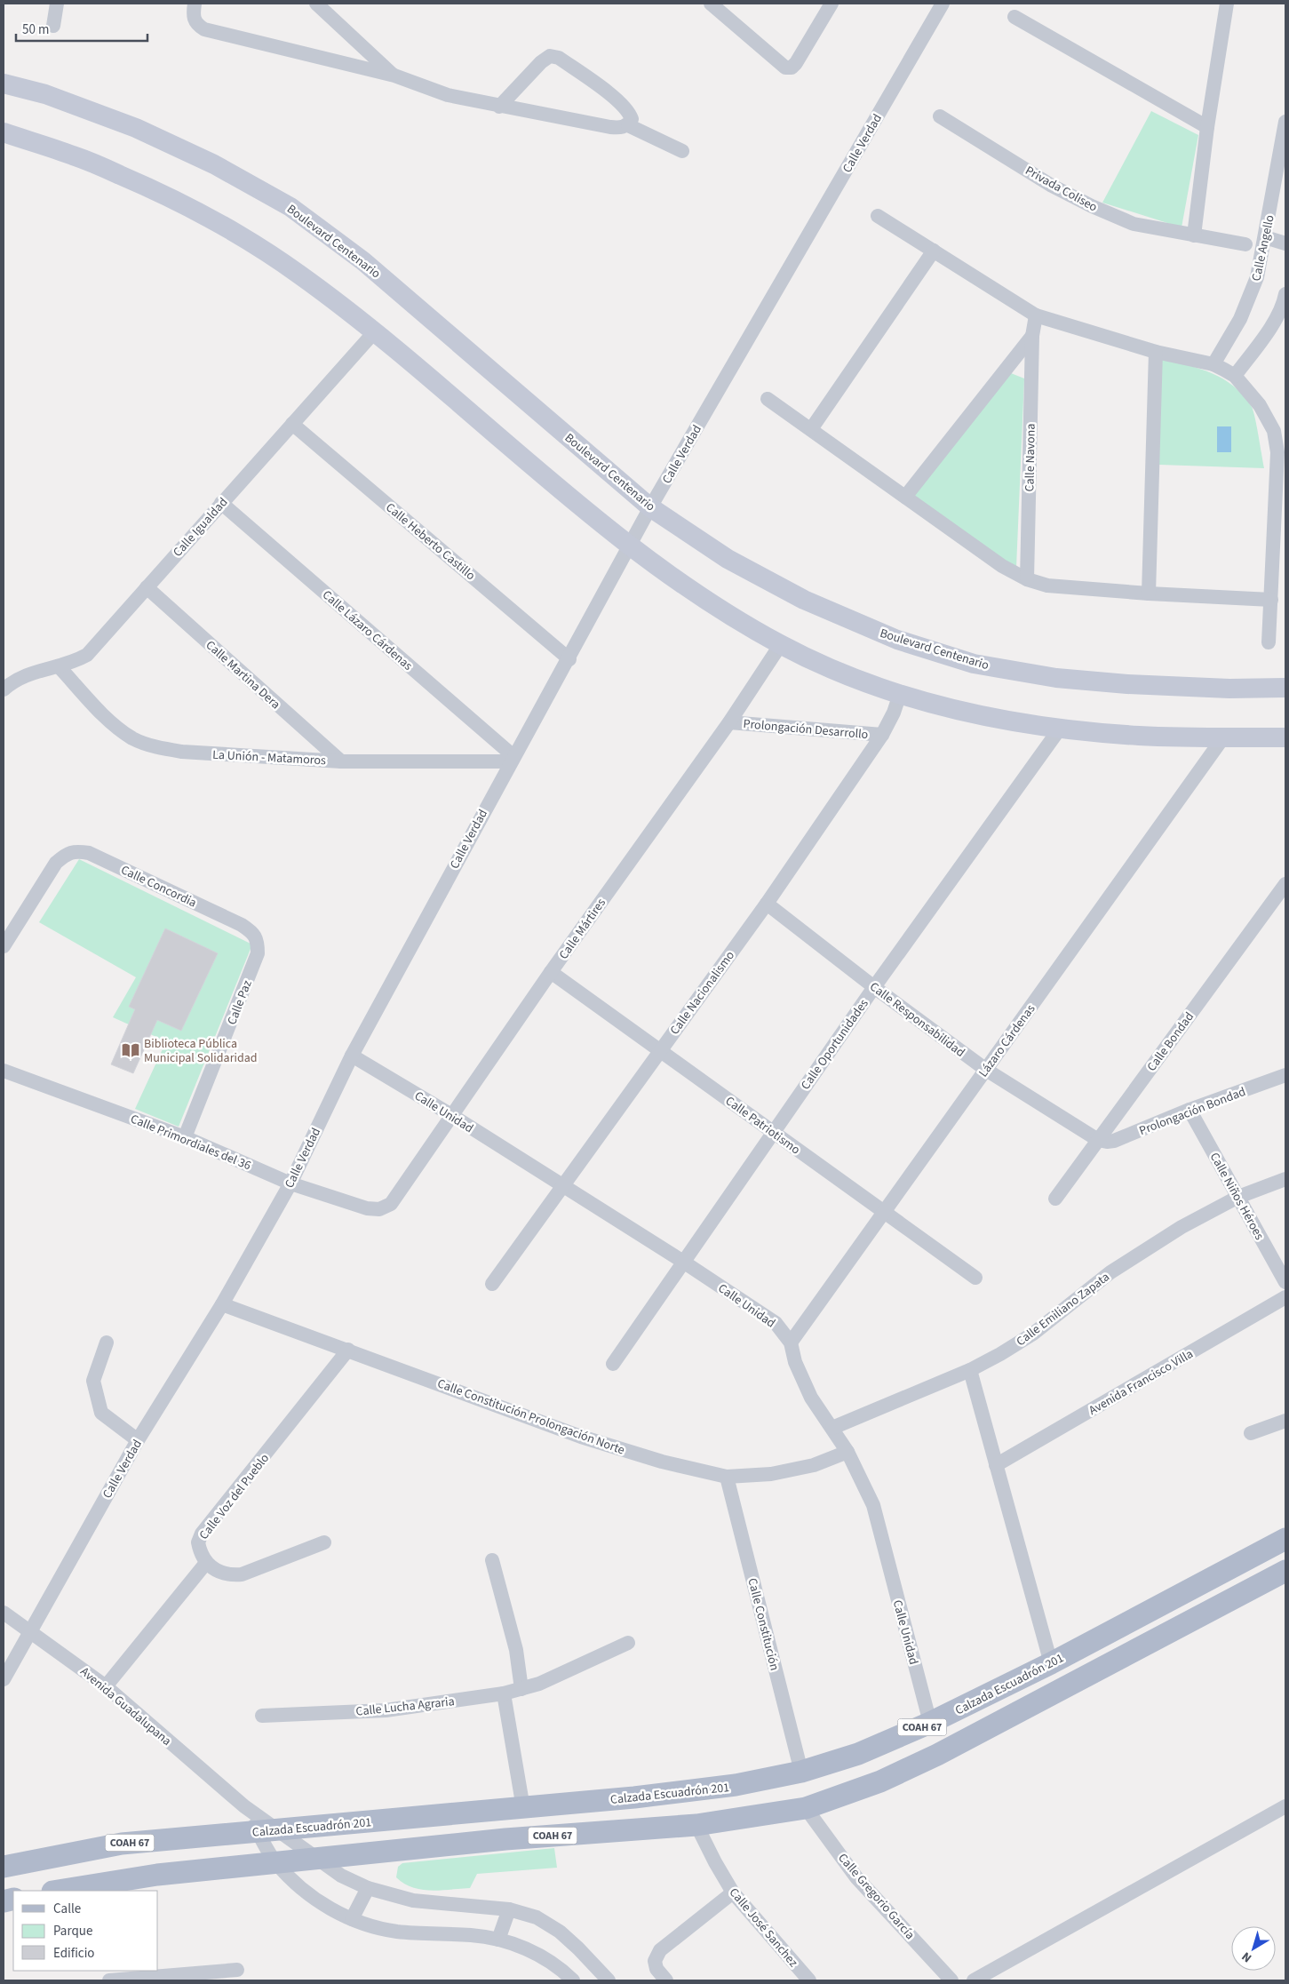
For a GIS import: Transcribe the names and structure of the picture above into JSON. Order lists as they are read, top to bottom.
{
  "streets": {
    "main road": ["Boulevard Centenario", "Calzada Escuadrón 201", "COAH 67"],
    "street": [
      "Calle Verdad",
      "Privada Coliseo",
      "Calle Angello",
      "Calle Navona",
      "Calle Igualdad",
      "Calle Heberto Castillo",
      "Calle Lázaro Cárdenas",
      "Calle Martina Dera",
      "Prolongación Desarrollo",
      "La Unión - Matamoros",
      "Calle Concordia",
      "Calle Mártires",
      "Calle Nacionalismo",
      "Calle Paz",
      "Calle Responsabilidad",
      "Lázaro Cárdenas",
      "Calle Bondad",
      "Calle Oportunidades",
      "Prolongación Bondad",
      "Calle Unidad",
      "Calle Patriotismo",
      "Calle Primordiales del 36",
      "Calle Niños Héroes",
      "Calle Emiliano Zapata",
      "Avenida Francisco Villa",
      "Calle Constitución Prolongación Norte",
      "Calle Voz del Pueblo",
      "Calle Constitución",
      "Avenida Guadalupana",
      "Calle Lucha Agraria",
      "Calle Gregorio García",
      "Calle José Sanchez"
    ]
  },
  "crossings": [
    ["Calle Verdad", "Boulevard Centenario"],
    ["Calle Verdad", "Calle Heberto Castillo"],
    ["Calle Verdad", "Calle Lázaro Cárdenas"],
    ["Calle Verdad", "La Unión - Matamoros"],
    ["Calle Verdad", "Calle Unidad"],
    ["Calle Verdad", "Calle Primordiales del 36"],
    ["Calle Verdad", "Calle Constitución Prolongación Norte"],
    ["Calle Verdad", "Avenida Guadalupana"],
    ["Calle Igualdad", "Calle Heberto Castillo"],
    ["Calle Igualdad", "Calle Lázaro Cárdenas"],
    ["Calle Igualdad", "Calle Martina Dera"],
    ["Calle Igualdad", "La Unión - Matamoros"],
    ["Calle Lázaro Cárdenas", "La Unión - Matamoros"],
    ["Calle Martina Dera", "La Unión - Matamoros"],
    ["Prolongación Desarrollo", "Calle Mártires"],
    ["Prolongación Desarrollo", "Calle Nacionalismo"],
    ["Calle Concordia", "Calle Paz"],
    ["Calle Mártires", "Calle Unidad"],
    ["Calle Mártires", "Calle Patriotismo"],
    ["Calle Mártires", "Calle Primordiales del 36"],
    ["Calle Nacionalismo", "Calle Responsabilidad"],
    ["Calle Nacionalismo", "Calle Unidad"],
    ["Calle Nacionalismo", "Calle Patriotismo"],
    ["Calle Paz", "Calle Primordiales del 36"],
    ["Calle Responsabilidad", "Lázaro Cárdenas"],
    ["Calle Responsabilidad", "Calle Bondad"],
    ["Calle Responsabilidad", "Calle Oportunidades"],
    ["Calle Responsabilidad", "Prolongación Bondad"],
    ["Lázaro Cárdenas", "Calle Unidad"],
    ["Lázaro Cárdenas", "Calle Patriotismo"],
    ["Calle Bondad", "Prolongación Bondad"],
    ["Calle Oportunidades", "Calle Unidad"],
    ["Calle Oportunidades", "Calle Patriotismo"],
    ["Prolongación Bondad", "Calle Niños Héroes"],
    ["Calle Unidad", "Calle Emiliano Zapata"],
    ["Calle Unidad", "Calle Constitución Prolongación Norte"],
    ["Calle Unidad", "Calzada Escuadrón 201"],
    ["Calle Niños Héroes", "Calle Emiliano Zapata"],
    ["Calle Constitución Prolongación Norte", "Calle Voz del Pueblo"],
    ["Calle Constitución Prolongación Norte", "Calle Constitución"],
    ["Calle Constitución", "Calzada Escuadrón 201"],
    ["Calzada Escuadrón 201", "Avenida Guadalupana"],
    ["COAH 67", "Calle Gregorio García"],
    ["COAH 67", "Calle José Sanchez"]
  ],
  "places": {
    "library": ["Biblioteca Pública Municipal Solidaridad"]
  },
  "legend": ["Calle", "Parque", "Edificio"],
  "scale_bar": "50 m",
  "north": "bottom left"
}
